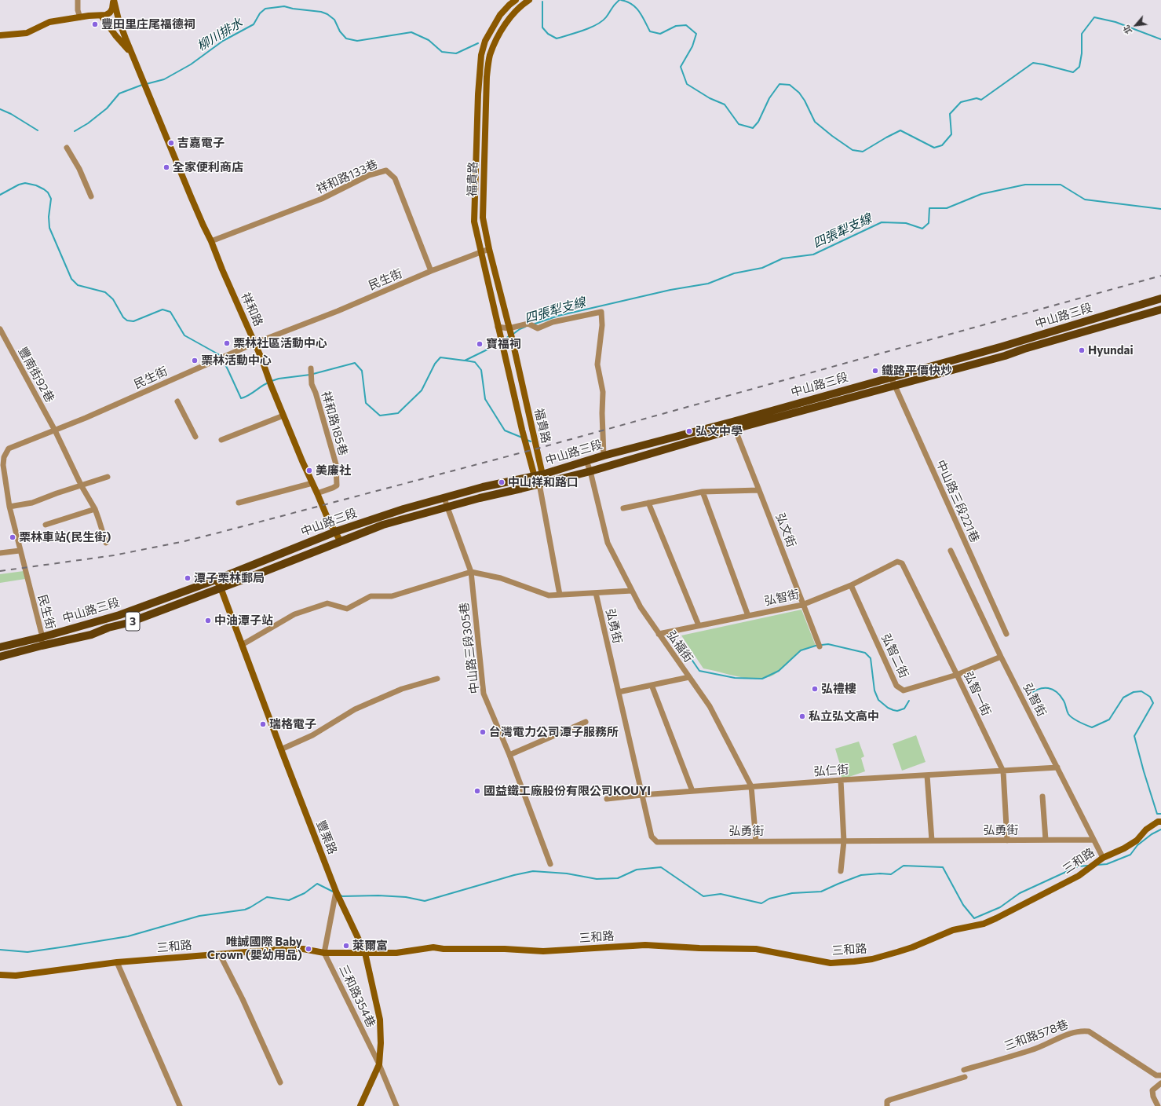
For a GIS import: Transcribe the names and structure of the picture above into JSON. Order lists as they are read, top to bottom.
{
  "streets": {
    "main road": ["中山路三段", "3"],
    "street": [
      "祥和路133巷",
      "福貴路",
      "民生街",
      "祥和路",
      "豐南街92巷",
      "祥和路185巷",
      "中山路三段221巷",
      "弘文街",
      "弘智街",
      "弘勇街",
      "弘福街",
      "中山路三段305巷",
      "弘智二街",
      "弘智一街",
      "弘仁街",
      "豐栗路",
      "三和路",
      "三和路354巷",
      "三和路578巷"
    ]
  },
  "crossings": [
    ["祥和路133巷", "民生街"],
    ["祥和路133巷", "祥和路"],
    ["福貴路", "民生街"],
    ["福貴路", "中山路三段"],
    ["民生街", "祥和路"],
    ["民生街", "中山路三段"],
    ["民生街", "豐南街92巷"],
    ["祥和路", "中山路三段"],
    ["祥和路", "祥和路185巷"],
    ["中山路三段", "中山路三段221巷"],
    ["中山路三段", "弘文街"],
    ["中山路三段", "弘福街"],
    ["中山路三段", "中山路三段305巷"],
    ["中山路三段", "豐栗路"],
    ["弘文街", "弘智街"],
    ["弘智街", "弘勇街"],
    ["弘智街", "弘福街"],
    ["弘智街", "弘智二街"],
    ["弘智街", "弘智一街"],
    ["弘智街", "弘仁街"],
    ["弘智街", "三和路"],
    ["弘勇街", "弘福街"],
    ["弘勇街", "弘智一街"],
    ["弘勇街", "弘仁街"],
    ["弘福街", "弘仁街"],
    ["弘智二街", "弘智一街"],
    ["弘智一街", "弘仁街"],
    ["豐栗路", "三和路"],
    ["豐栗路", "三和路354巷"],
    ["三和路", "三和路354巷"]
  ],
  "water": ["柳川排水", "四張犁支線"],
  "places": [
    "豐田里庄尾福德祠",
    "吉嘉電子",
    "全家便利商店",
    "栗林社區活動中心",
    "寶福祠",
    "Hyundai",
    "栗林活動中心",
    "鐵路平價快炒",
    "弘文中學",
    "美廉社",
    "中山祥和路口",
    "栗林車站(民生街)",
    "潭子栗林郵局",
    "中油潭子站",
    "弘禮樓",
    "私立弘文高中",
    "瑞格電子",
    "台灣電力公司潭子服務所",
    "國益鐵工廠股份有限公司KOUYI",
    "萊爾富",
    "唯誠國際 Baby Crown (嬰幼用品)"
  ],
  "north": "bottom left"
}
